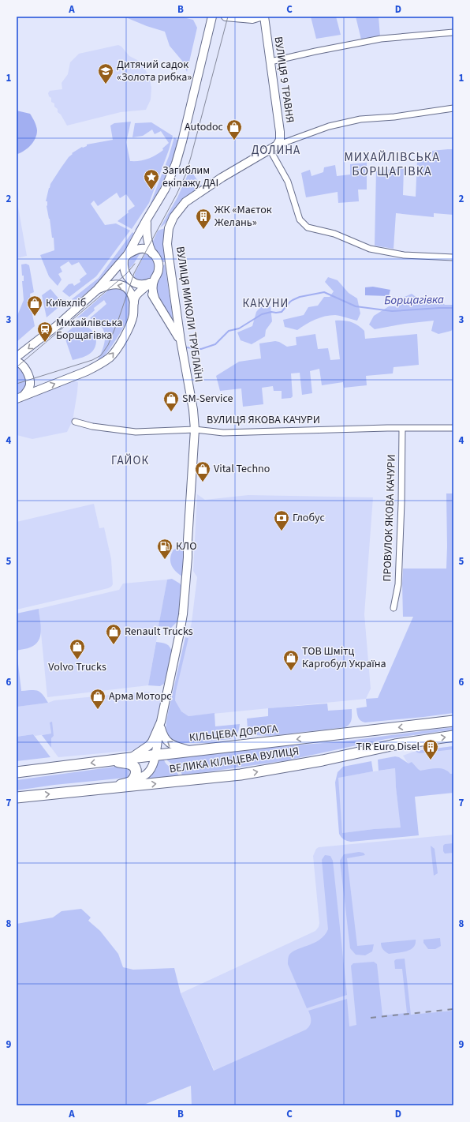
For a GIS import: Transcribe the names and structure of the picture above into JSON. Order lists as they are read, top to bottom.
{
  "streets": {
    "highway": ["КІЛЬЦЕВА ДОРОГА", "ВЕЛИКА КІЛЬЦЕВА ВУЛИЦЯ"],
    "main road": ["ВУЛИЦЯ 9 ТРАВНЯ", "ВУЛИЦЯ МИКОЛИ ТРУБЛАЇНІ"],
    "street": ["ВУЛИЦЯ ЯКОВА КАЧУРИ", "ПРОВУЛОК ЯКОВА КАЧУРИ"]
  },
  "crossings": [
    ["ВУЛИЦЯ 9 ТРАВНЯ", "ВУЛИЦЯ МИКОЛИ ТРУБЛАЇНІ"],
    ["ВУЛИЦЯ МИКОЛИ ТРУБЛАЇНІ", "ВУЛИЦЯ ЯКОВА КАЧУРИ"],
    ["ВУЛИЦЯ МИКОЛИ ТРУБЛАЇНІ", "КІЛЬЦЕВА ДОРОГА"],
    ["ВУЛИЦЯ ЯКОВА КАЧУРИ", "ПРОВУЛОК ЯКОВА КАЧУРИ"]
  ],
  "one_way": ["КІЛЬЦЕВА ДОРОГА", "ВЕЛИКА КІЛЬЦЕВА ВУЛИЦЯ"],
  "districts": [
    "ДОЛИНА",
    "МИХАЙЛІВСЬКА БОРЩАГІВКА",
    "КАКУНИ",
    "ГАЙОК"
  ],
  "water": ["Борщагівка"],
  "places": {
    "school or university": ["Дитячий садок «Золота рибка»"],
    "shop": [
      "Autodoc",
      "Київхліб",
      "SM-Service",
      "Vital Techno",
      "Renault Trucks",
      "Volvo Trucks",
      "ТОВ Шмітц Каргобул Україна",
      "Арма Моторс"
    ],
    "place": ["Загиблим екіпажу ДАІ"],
    "building": ["ЖК «Маєток Желань»", "TIR Euro Disel"],
    "station": ["Михайлівська Борщагівка"],
    "bank": ["Глобус"],
    "fuel station": ["КЛО"]
  },
  "grid": {
    "columns": [
      "A",
      "B",
      "C",
      "D"
    ],
    "rows": [
      "1",
      "2",
      "3",
      "4",
      "5",
      "6",
      "7",
      "8",
      "9"
    ]
  }
}
